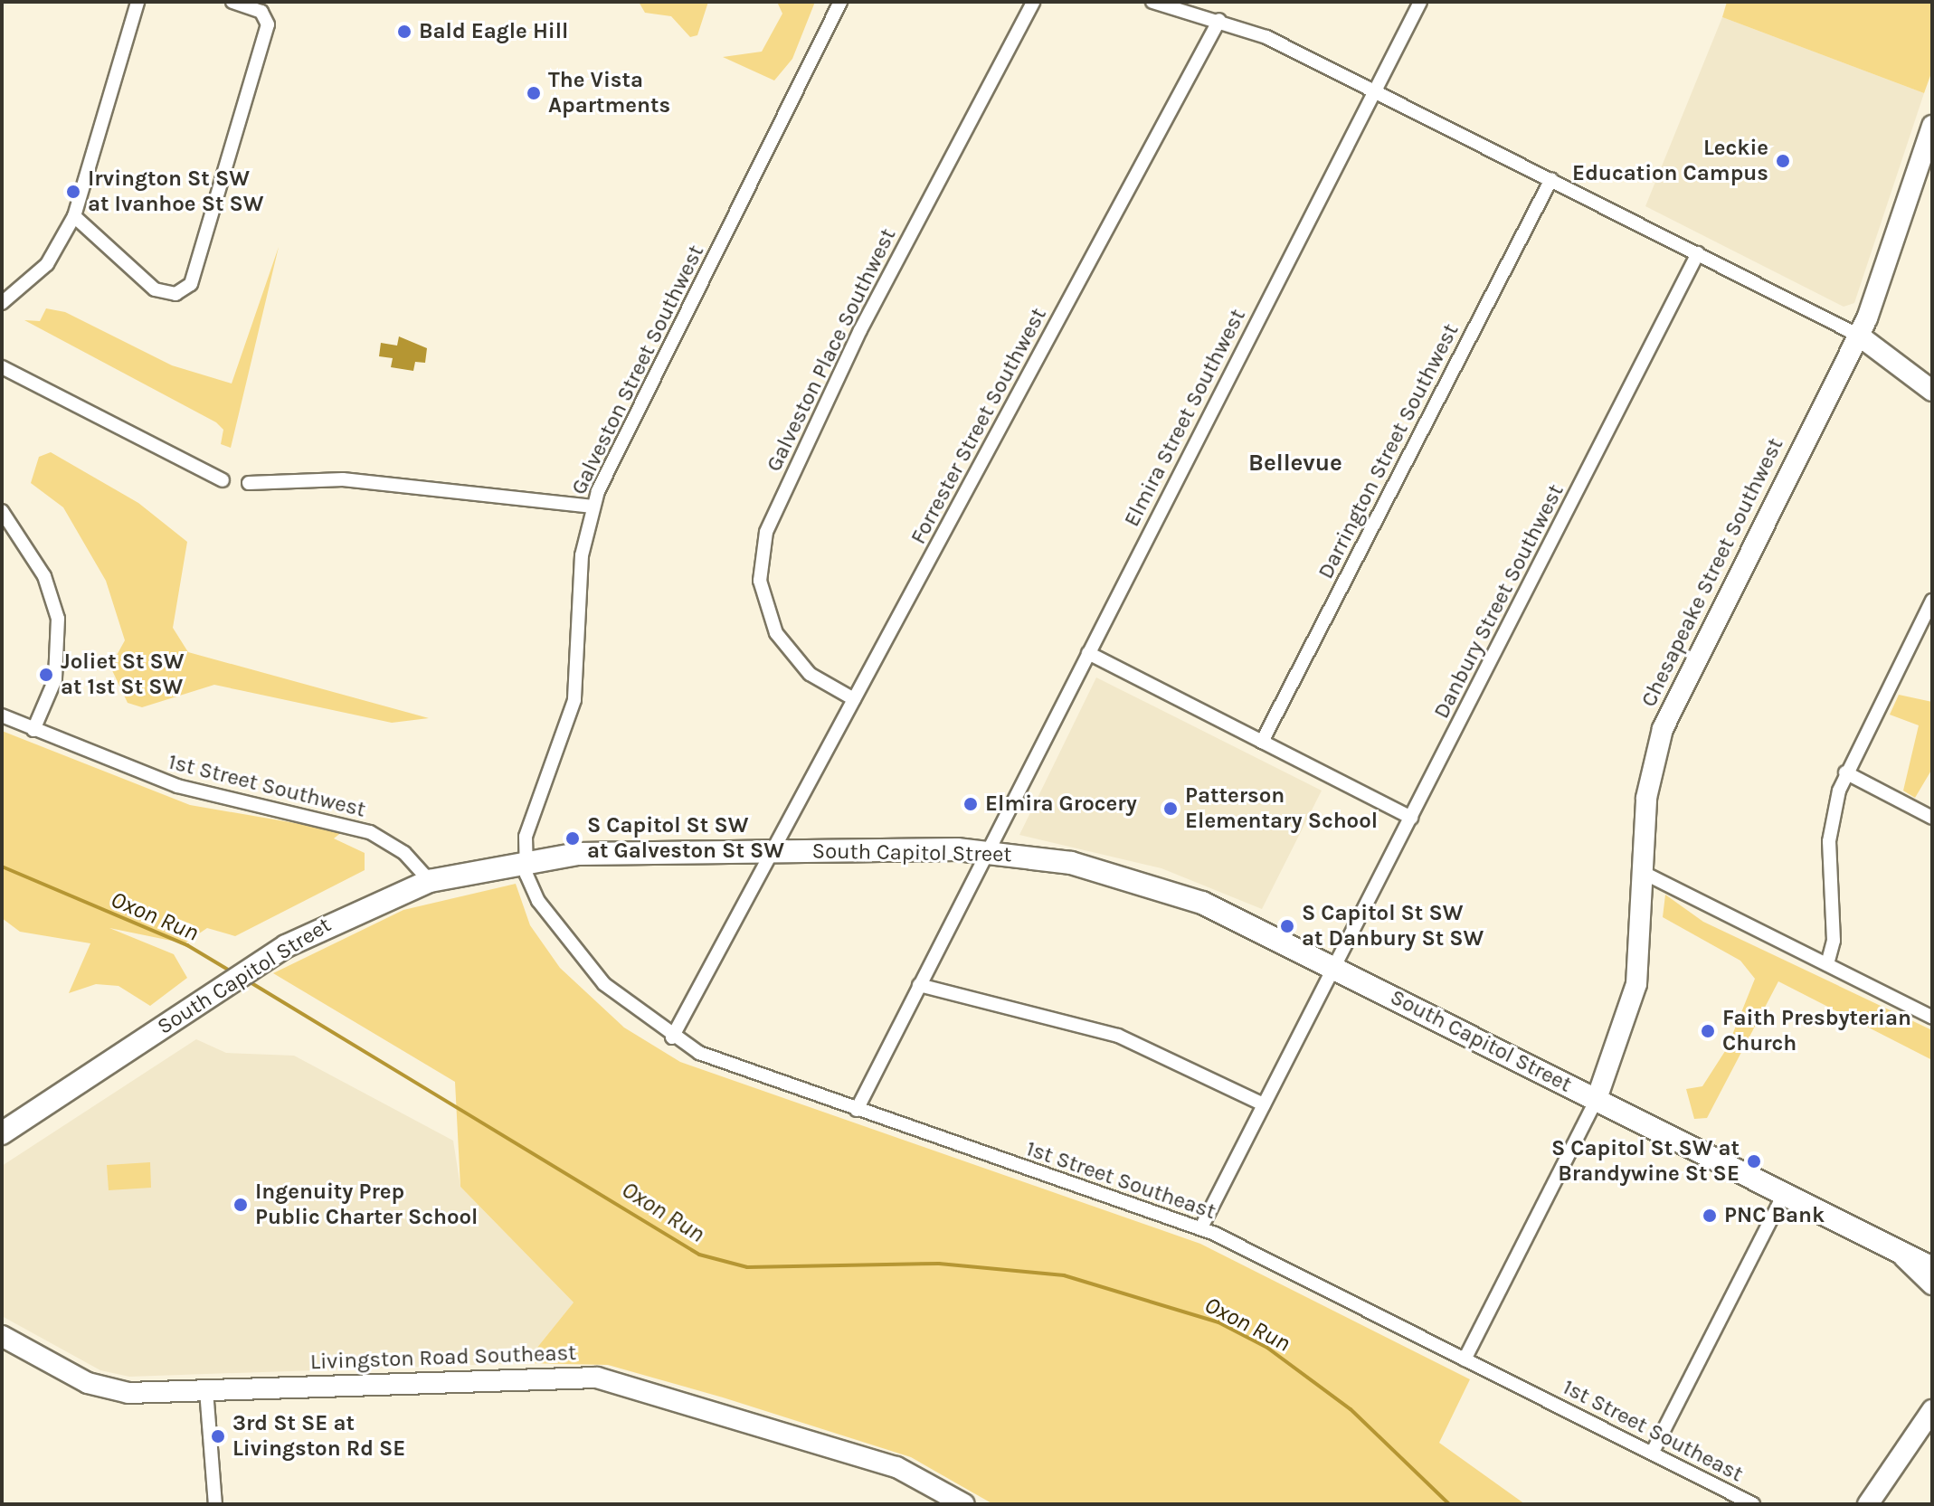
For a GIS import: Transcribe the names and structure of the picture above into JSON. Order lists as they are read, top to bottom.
{
  "streets": {
    "main road": ["South Capitol Street"],
    "street": [
      "Galveston Place Southwest",
      "Galveston Street Southwest",
      "Elmira Street Southwest",
      "Forrester Street Southwest",
      "Darrington Street Southwest",
      "Chesapeake Street Southwest",
      "Danbury Street Southwest",
      "1st Street Southwest",
      "1st Street Southeast",
      "Livingston Road Southeast"
    ]
  },
  "crossings": [
    ["Galveston Place Southwest", "Forrester Street Southwest"],
    ["Galveston Street Southwest", "South Capitol Street"],
    ["Galveston Street Southwest", "1st Street Southeast"],
    ["Elmira Street Southwest", "South Capitol Street"],
    ["Elmira Street Southwest", "1st Street Southeast"],
    ["Forrester Street Southwest", "South Capitol Street"],
    ["Forrester Street Southwest", "1st Street Southeast"],
    ["Chesapeake Street Southwest", "South Capitol Street"],
    ["Danbury Street Southwest", "South Capitol Street"],
    ["Danbury Street Southwest", "1st Street Southeast"],
    ["1st Street Southwest", "South Capitol Street"],
    ["South Capitol Street", "1st Street Southeast"]
  ],
  "districts": ["Bellevue"],
  "water": ["Oxon Run"],
  "places": [
    "Bald Eagle Hill",
    "The Vista Apartments",
    "Leckie Education Campus",
    "Irvington St SW at Ivanhoe St SW",
    "Joliet St SW at 1st St SW",
    "Elmira Grocery",
    "Patterson Elementary School",
    "S Capitol St SW at Galveston St SW",
    "S Capitol St SW at Danbury St SW",
    "Faith Presbyterian Church",
    "S Capitol St SW at Brandywine St SE",
    "Ingenuity Prep Public Charter School",
    "PNC Bank",
    "3rd St SE at Livingston Rd SE"
  ]
}
